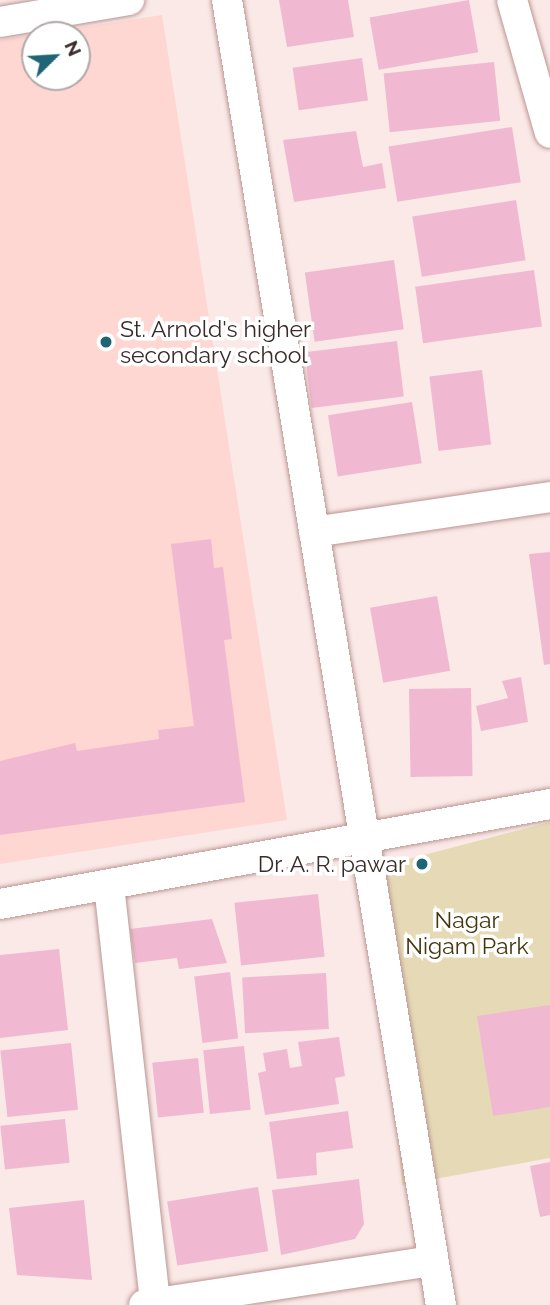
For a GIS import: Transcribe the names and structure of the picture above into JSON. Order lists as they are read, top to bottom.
{
  "parks": ["Nagar Nigam Park"],
  "places": ["St. Arnold's higher secondary school", "Dr. A. R. pawar"],
  "north": "top right"
}
